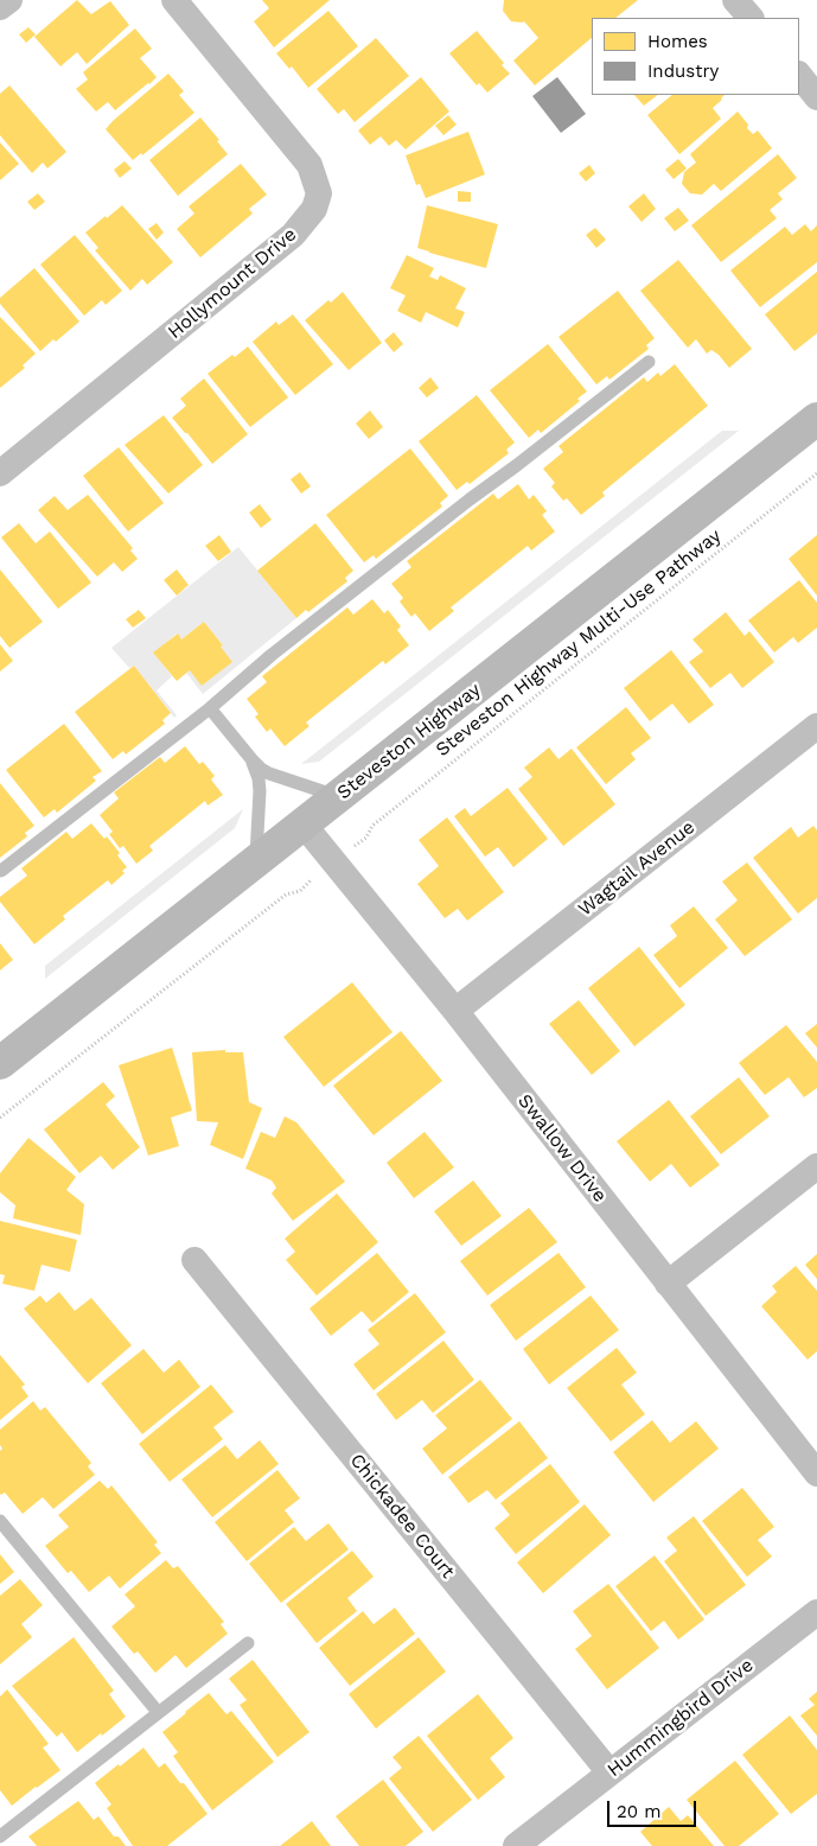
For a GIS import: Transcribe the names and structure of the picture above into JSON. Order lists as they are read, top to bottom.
{
  "streets": {
    "main road": ["Steveston Highway"],
    "street": [
      "Hollymount Drive",
      "Wagtail Avenue",
      "Swallow Drive",
      "Chickadee Court",
      "Hummingbird Drive"
    ],
    "path": ["Steveston Highway Multi-Use Pathway"]
  },
  "crossings": [
    ["Steveston Highway", "Swallow Drive"],
    ["Wagtail Avenue", "Swallow Drive"],
    ["Chickadee Court", "Hummingbird Drive"]
  ],
  "legend": ["Homes", "Industry"],
  "scale_bar": "20 m"
}
